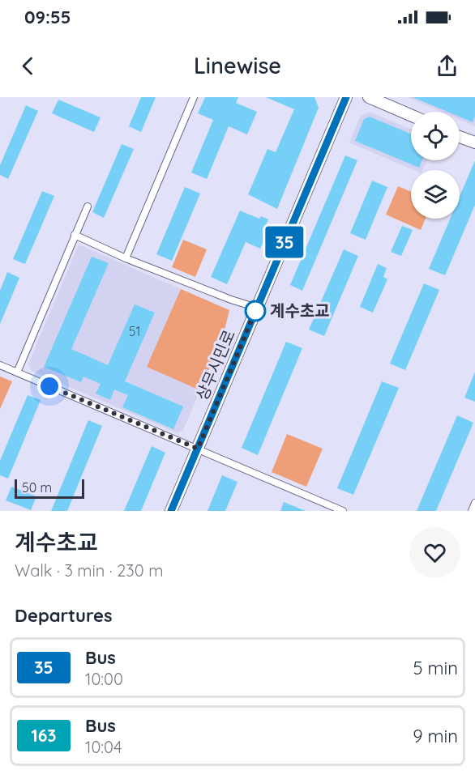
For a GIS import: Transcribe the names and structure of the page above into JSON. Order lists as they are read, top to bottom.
{
  "streets": {
    "street": ["상무시민로"]
  },
  "places": ["계수초교"],
  "lines": ["bus line 35"],
  "house_numbers": ["51"],
  "scale_bar": "50 m",
  "page": {
    "status": "09:55",
    "header": "Linewise",
    "on_map": "35",
    "scale": "50 m",
    "heading": [
      ["계수초교", "Walk · 3 min · 230 m"],
      "Departures"
    ],
    "list": [
      {
        "mark": "35",
        "name": "Bus",
        "note": "10:00",
        "value": "5 min"
      },
      {
        "mark": "163",
        "name": "Bus",
        "note": "10:04",
        "value": "9 min"
      }
    ]
  }
}
